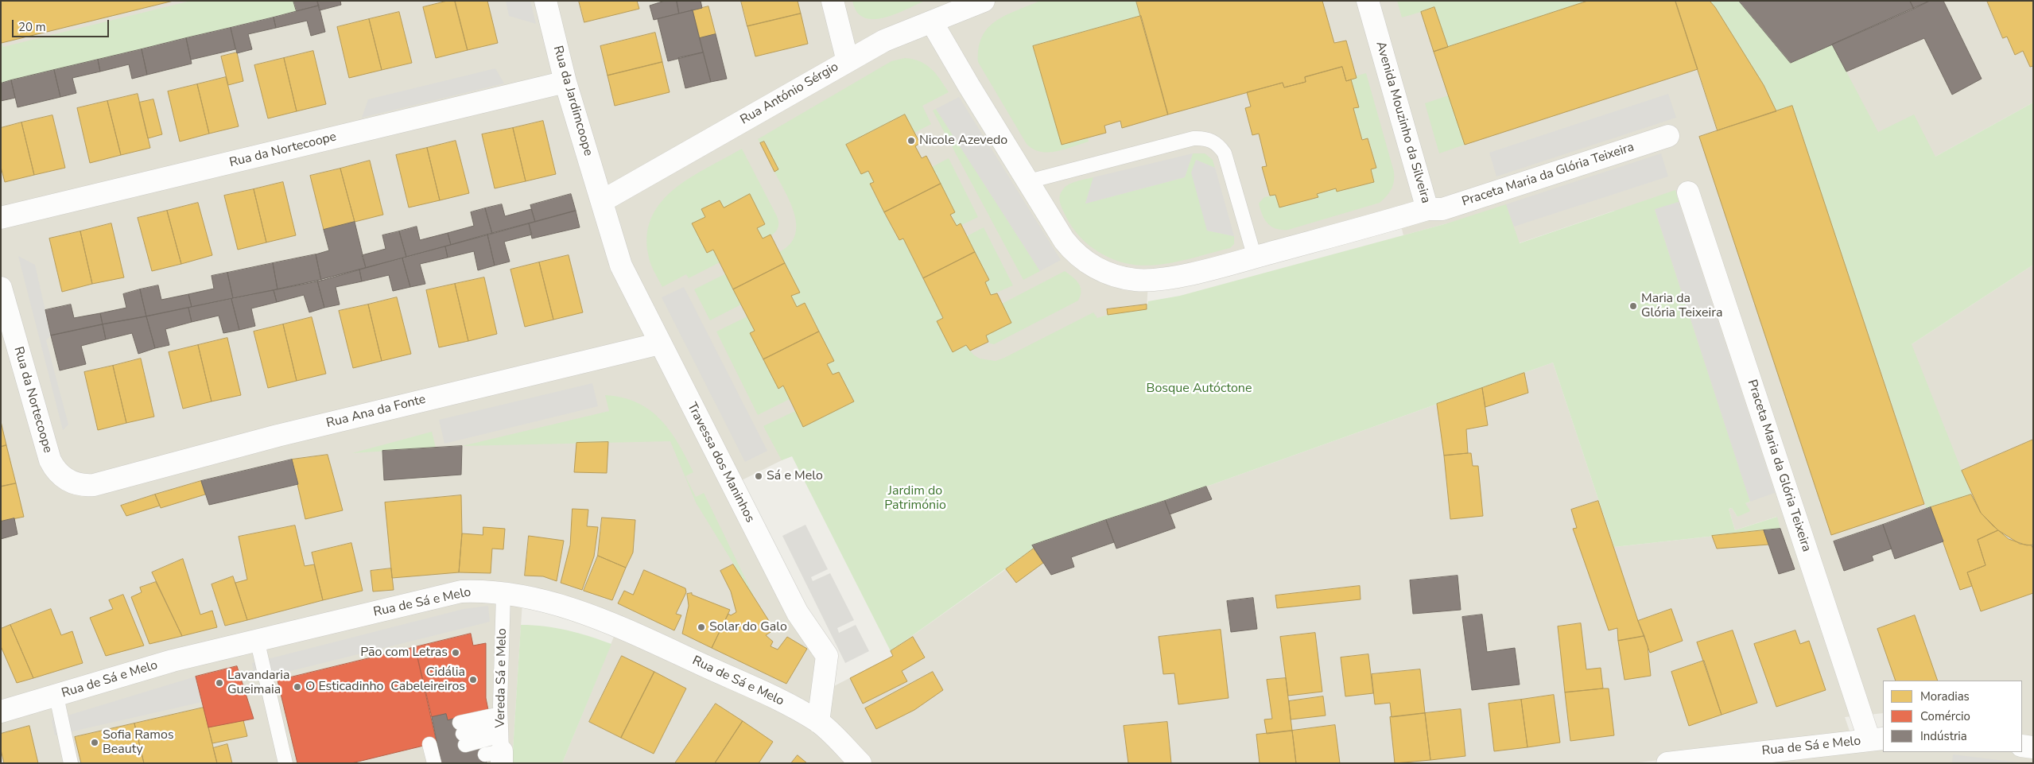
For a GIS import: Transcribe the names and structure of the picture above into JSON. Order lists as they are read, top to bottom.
{
  "streets": {
    "street": [
      "Rua António Sérgio",
      "Rua da Jardimcoope",
      "Avenida Mouzinho da Silveira",
      "Rua da Nortecoope",
      "Praceta Maria da Glória Teixeira",
      "Rua Ana da Fonte",
      "Travessa dos Maninhos",
      "Rua de Sá e Melo"
    ],
    "lane": ["Vereda Sá e Melo"]
  },
  "crossings": [
    ["Rua António Sérgio", "Rua da Jardimcoope"],
    ["Rua António Sérgio", "Avenida Mouzinho da Silveira"],
    ["Rua António Sérgio", "Travessa dos Maninhos"],
    ["Rua da Jardimcoope", "Rua da Nortecoope"],
    ["Rua da Jardimcoope", "Travessa dos Maninhos"],
    ["Avenida Mouzinho da Silveira", "Praceta Maria da Glória Teixeira"],
    ["Rua da Nortecoope", "Rua Ana da Fonte"],
    ["Praceta Maria da Glória Teixeira", "Rua de Sá e Melo"],
    ["Rua Ana da Fonte", "Travessa dos Maninhos"],
    ["Travessa dos Maninhos", "Rua de Sá e Melo"],
    ["Rua de Sá e Melo", "Vereda Sá e Melo"]
  ],
  "parks": ["Bosque Autóctone", "Jardim do Património"],
  "places": [
    "Nicole Azevedo",
    "Maria da Glória Teixeira",
    "Sá e Melo",
    "Solar do Galo",
    "Pão com Letras",
    "Cidália Cabeleireiros",
    "Lavandaria Gueimaia",
    "O Esticadinho",
    "Sofia Ramos Beauty"
  ],
  "legend": ["Moradias", "Comércio", "Indústria"],
  "scale_bar": "20 m"
}
